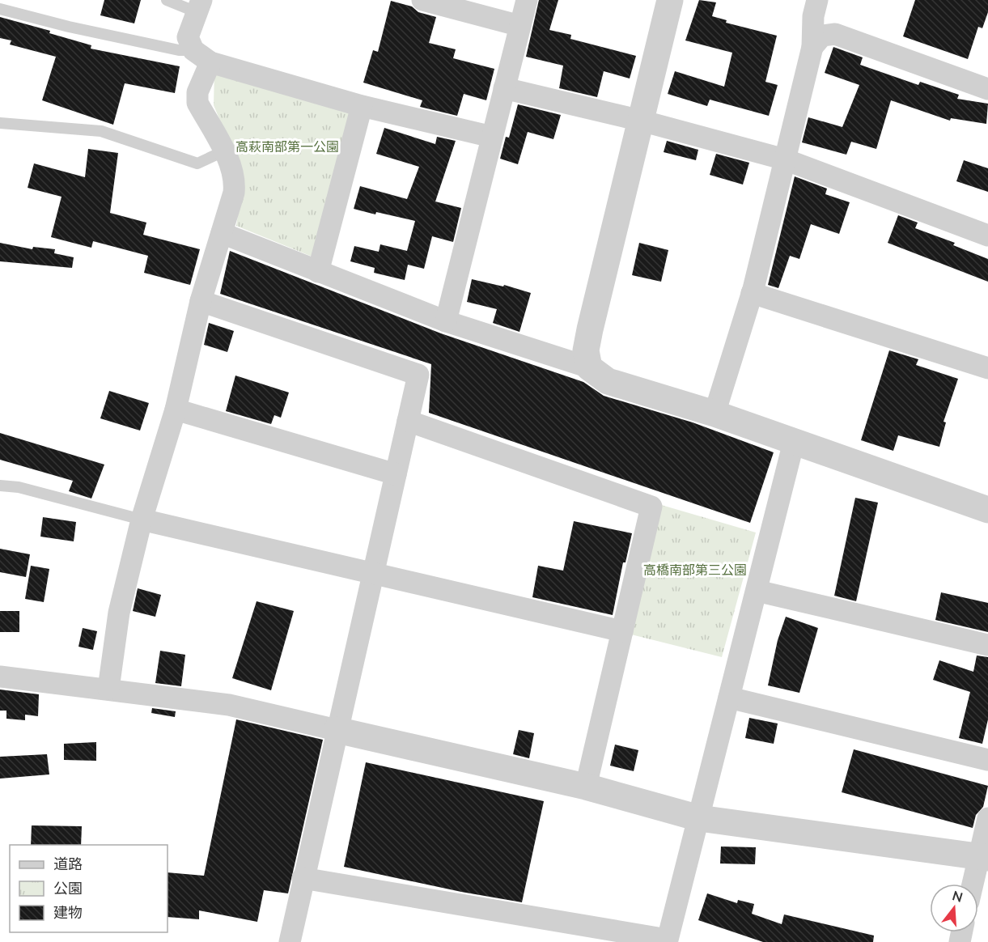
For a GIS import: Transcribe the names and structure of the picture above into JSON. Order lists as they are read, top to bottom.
{
  "parks": ["高萩南部第一公園", "高橋南部第三公園"],
  "legend": ["道路", "公園", "建物"],
  "north": "top"
}
